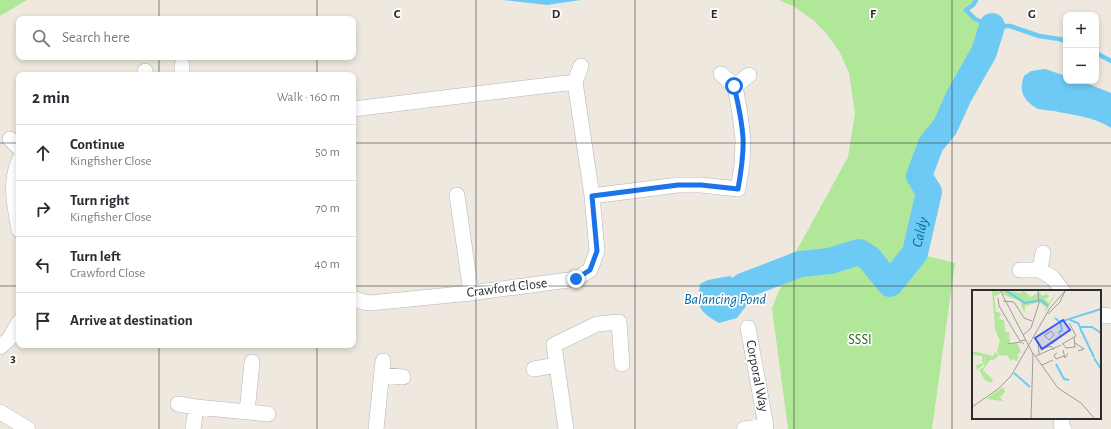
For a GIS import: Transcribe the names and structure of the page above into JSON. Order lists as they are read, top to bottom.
{
  "streets": {
    "street": ["Crawford Close", "Corporal Way"]
  },
  "water": ["Caldy", "Balancing Pond"],
  "parks": ["SSSI"],
  "page": {
    "map_buttons": ["+", "−"],
    "search": "Search here",
    "heading": ["2 min", "Walk · 160 m"],
    "list": [
      ["Continue", "Kingfisher Close", "50 m"],
      ["Turn right", "Kingfisher Close", "70 m"],
      ["Turn left", "Crawford Close", "40 m"],
      "Arrive at destination"
    ]
  },
  "grid": {
    "columns": [
      "C",
      "D",
      "E",
      "F",
      "G"
    ],
    "rows": ["3"]
  }
}
